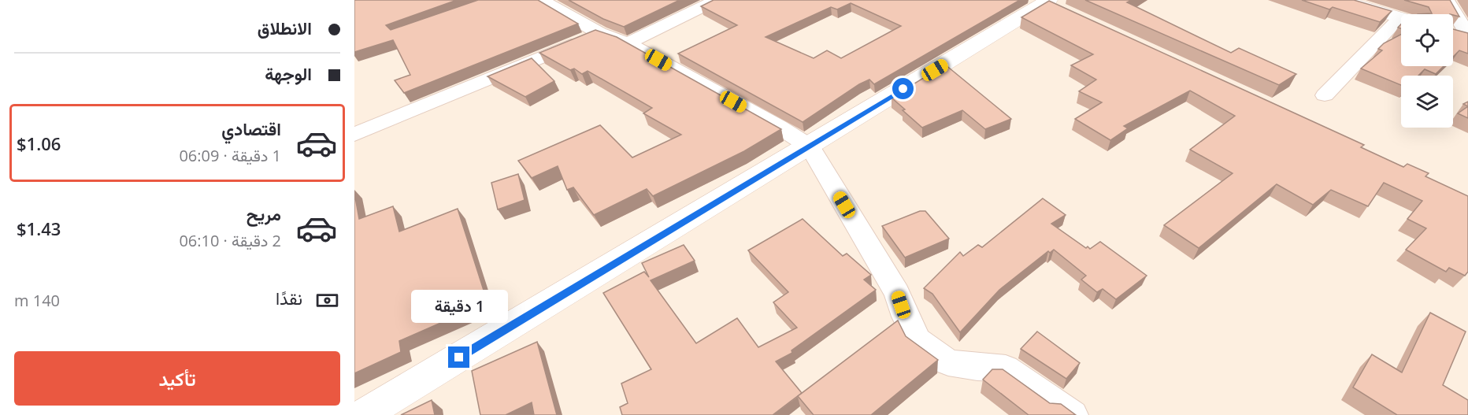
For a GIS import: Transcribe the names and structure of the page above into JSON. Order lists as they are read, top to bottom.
{
  "page": {
    "banner": ["الانطلاق", "الوجهة"],
    "list": [
      {
        "name": "اقتصادي",
        "note": "1 دقيقة · 06:09",
        "value": "$1.06"
      },
      {
        "name": "مريح",
        "note": "2 دقيقة · 06:10",
        "value": "$1.43"
      }
    ],
    "pay": ["نقدًا", "140 m"],
    "bubble": "1 دقيقة",
    "buttons": "تأكيد"
  }
}
